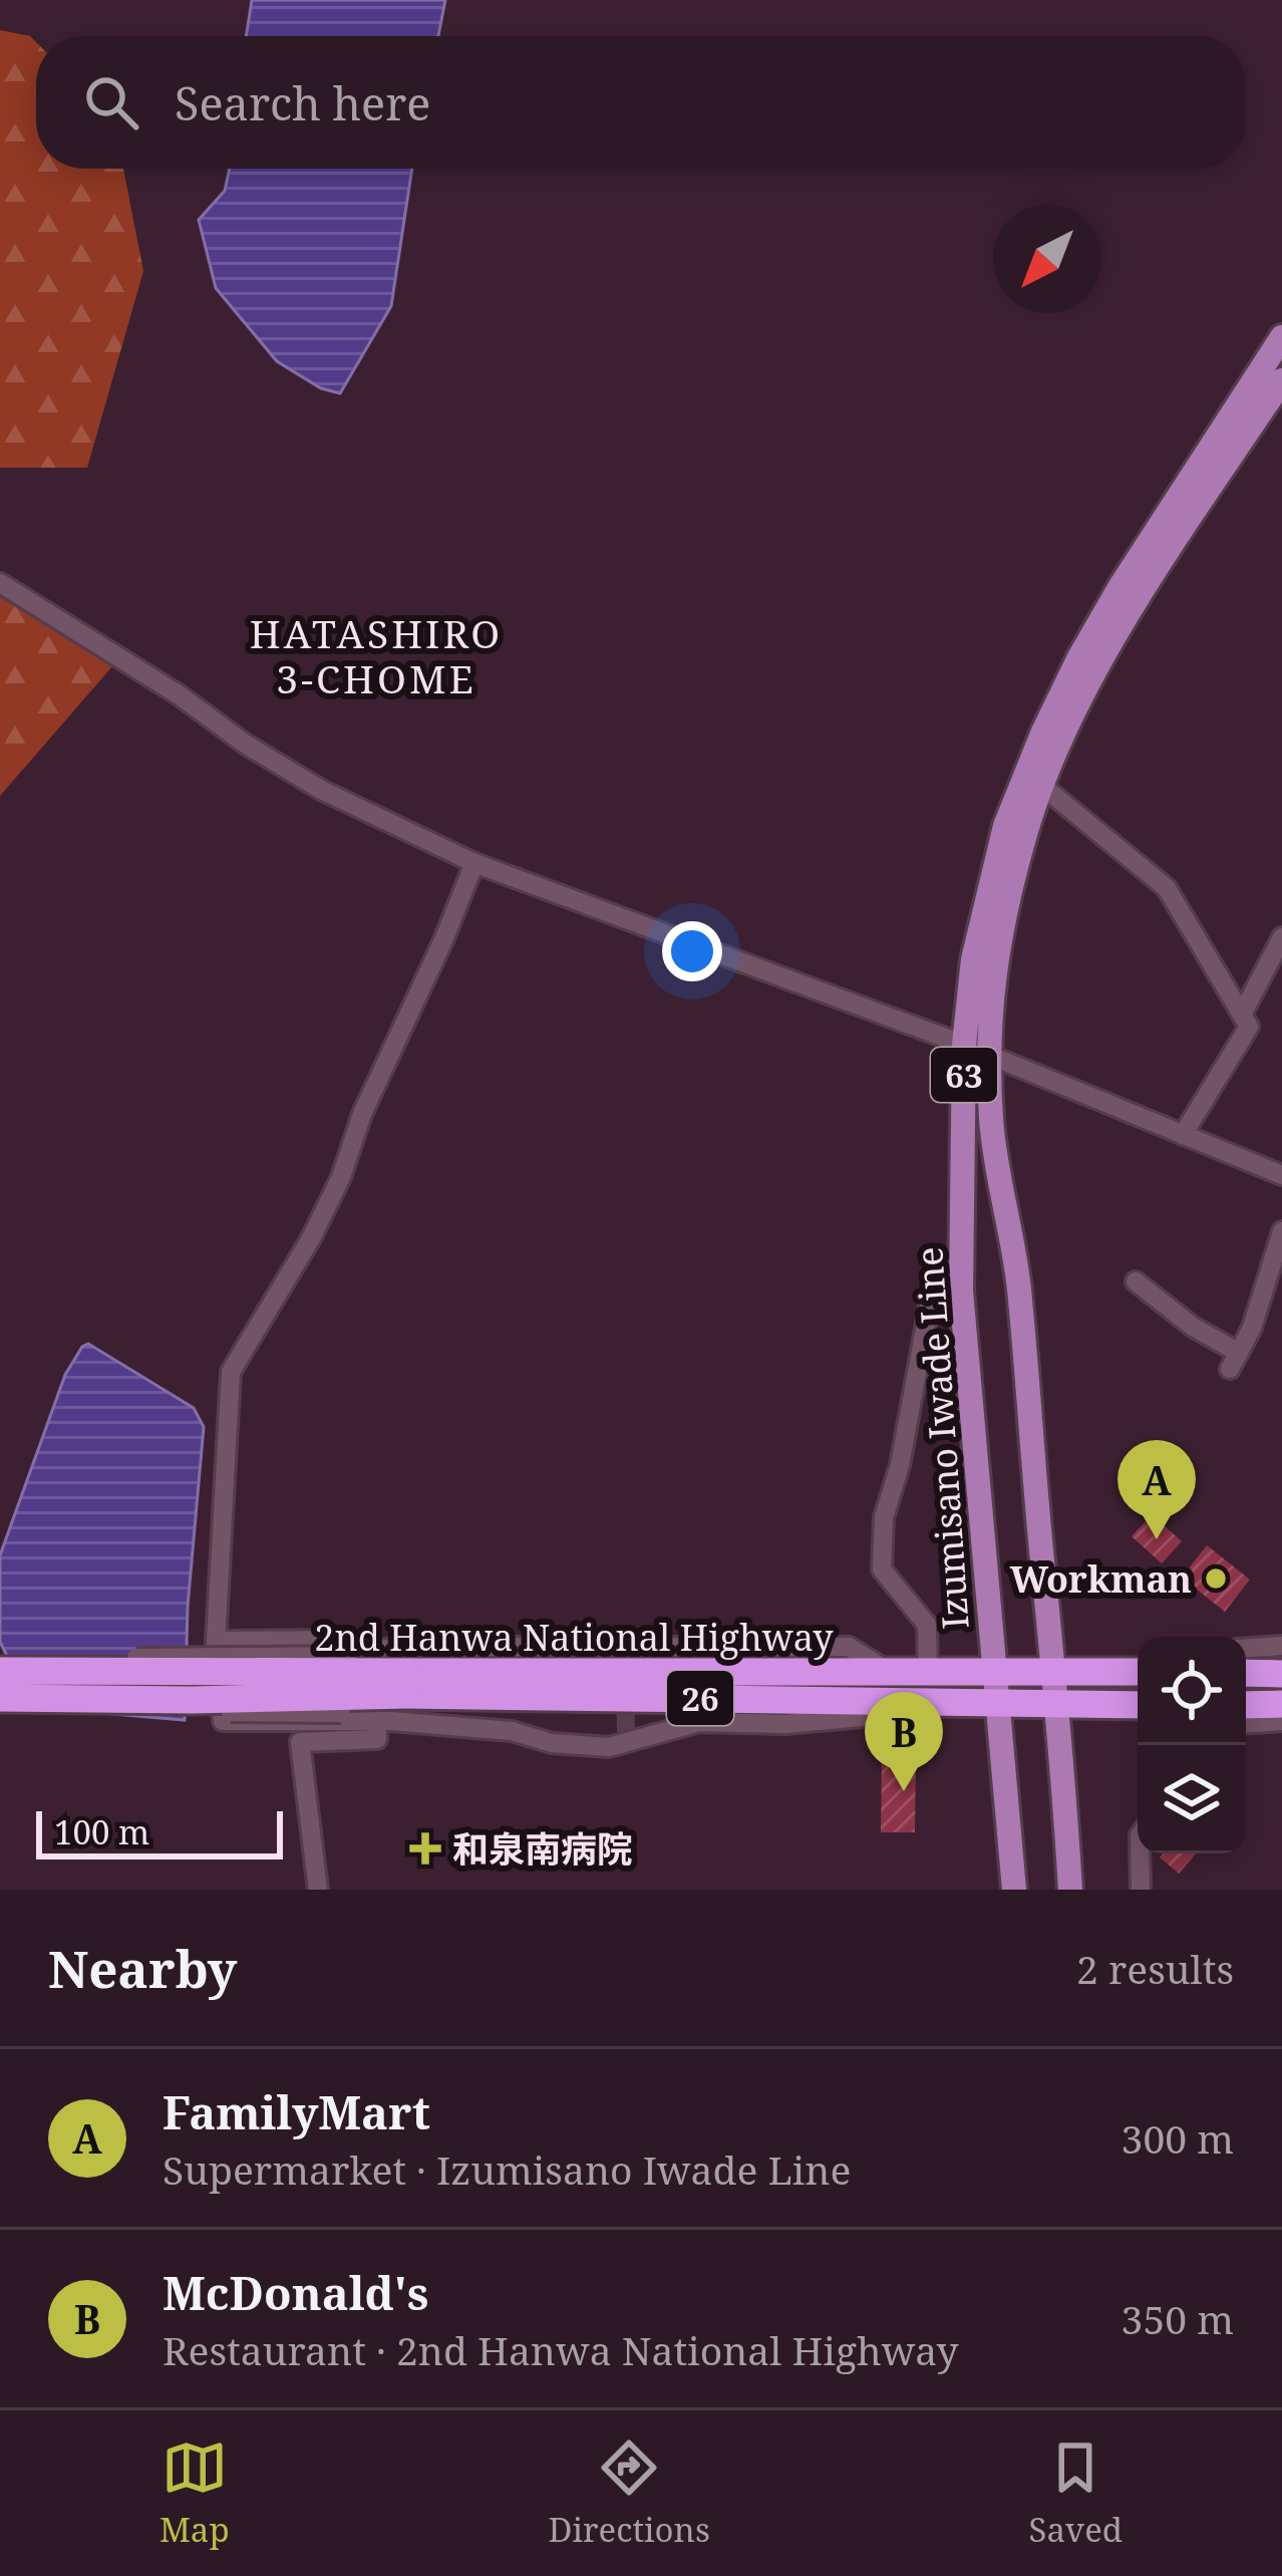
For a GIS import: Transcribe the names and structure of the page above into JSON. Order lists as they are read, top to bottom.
{
  "streets": {
    "highway": ["2nd Hanwa National Highway", "26"],
    "main road": ["63", "Izumisano Iwade Line"]
  },
  "crossings": [
    ["63", "2nd Hanwa National Highway"],
    ["Izumisano Iwade Line", "2nd Hanwa National Highway"]
  ],
  "districts": ["HATASHIRO 3-CHOME"],
  "places": {
    "other": ["Workman"],
    "health": ["和泉南病院"]
  },
  "scale_bar": "100 m",
  "north": "bottom left",
  "page": {
    "search": "Search here",
    "pins": ["A", "B"],
    "scale": "100 m",
    "heading": ["Nearby", "2 results"],
    "list": [
      {
        "mark": "A",
        "name": "FamilyMart",
        "note": "Supermarket · Izumisano Iwade Line",
        "value": "300 m"
      },
      {
        "mark": "B",
        "name": "McDonald's",
        "note": "Restaurant · 2nd Hanwa National Highway",
        "value": "350 m"
      }
    ],
    "nav": ["Map", "Directions", "Saved"]
  }
}
